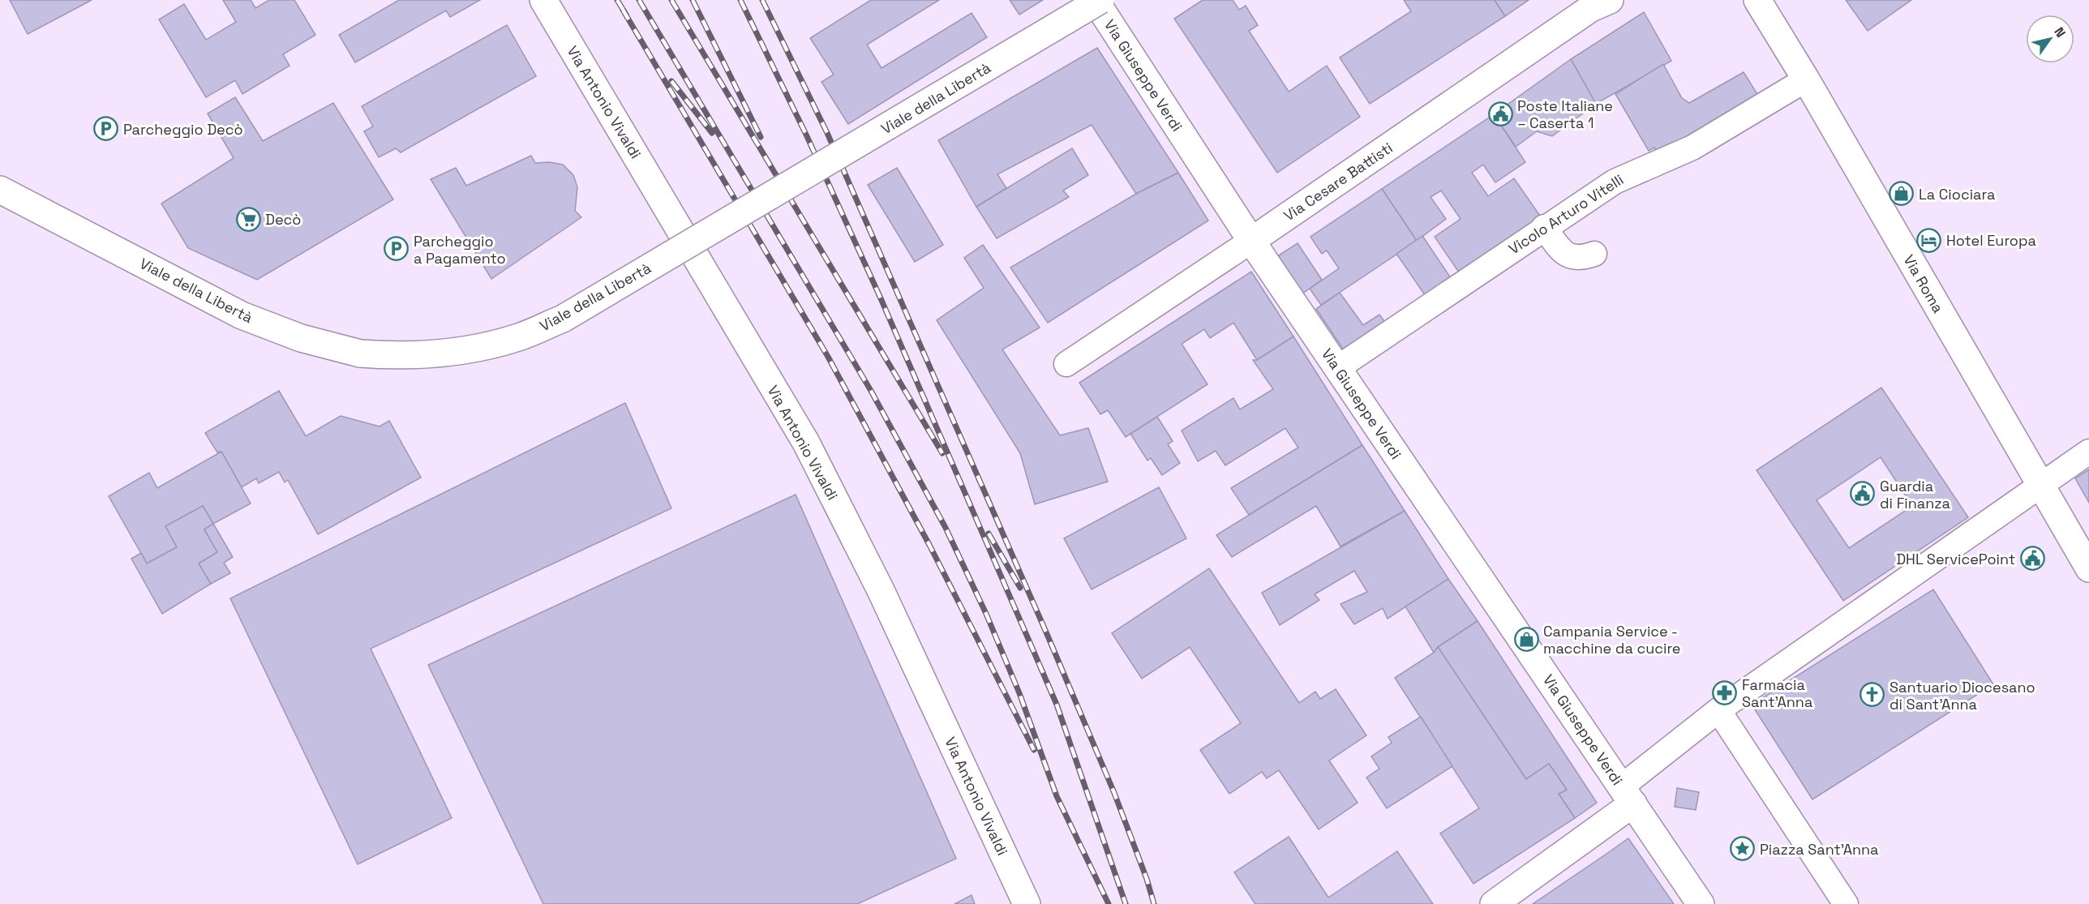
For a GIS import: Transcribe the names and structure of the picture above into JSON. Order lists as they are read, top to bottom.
{
  "streets": {
    "street": [
      "Via Giuseppe Verdi",
      "Viale della Libertà",
      "Via Antonio Vivaldi",
      "Via Cesare Battisti",
      "Vicolo Arturo Vitelli",
      "Via Roma"
    ]
  },
  "crossings": [
    ["Via Giuseppe Verdi", "Via Cesare Battisti"],
    ["Via Giuseppe Verdi", "Vicolo Arturo Vitelli"],
    ["Vicolo Arturo Vitelli", "Via Roma"]
  ],
  "places": {
    "public building": ["Poste Italiane – Caserta 1", "Guardia di Finanza", "DHL ServicePoint"],
    "parking": ["Parcheggio Decò", "Parcheggio a Pagamento"],
    "shop": ["La Ciociara", "Campania Service - macchine da cucire"],
    "supermarket": ["Decò"],
    "hotel": ["Hotel Europa"],
    "pharmacy": ["Farmacia Sant'Anna"],
    "church": ["Santuario Diocesano di Sant'Anna"],
    "place": ["Piazza Sant'Anna"]
  },
  "north": "top right"
}
